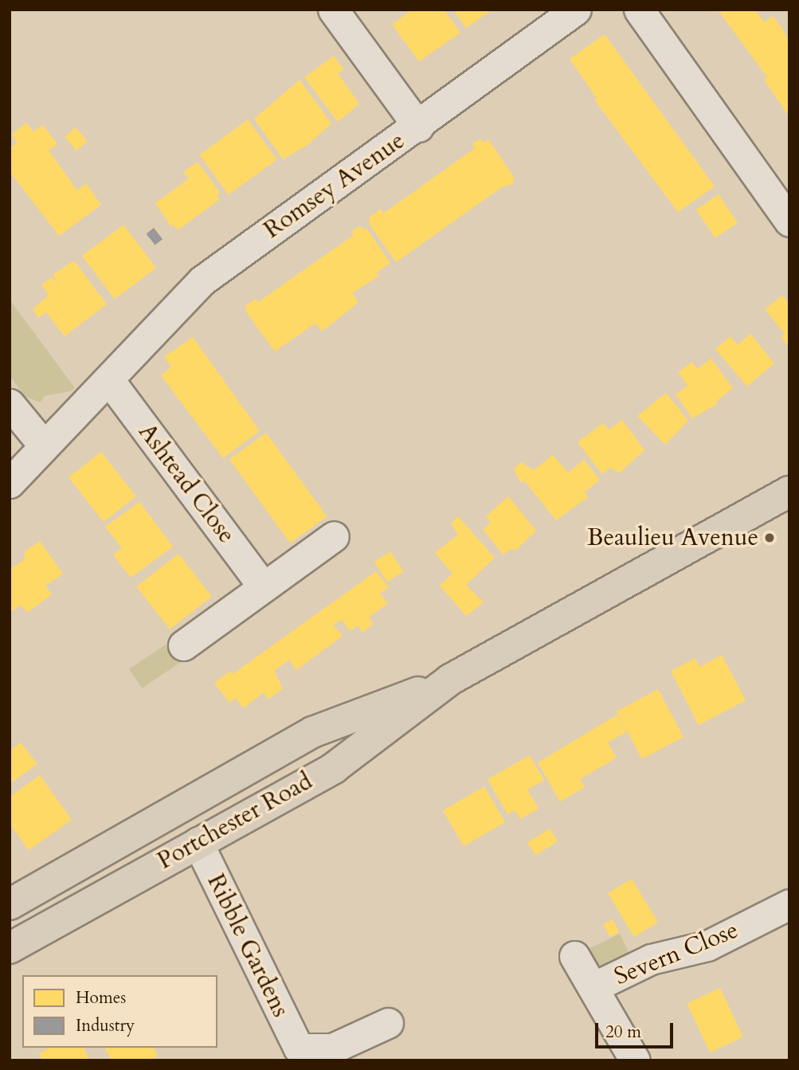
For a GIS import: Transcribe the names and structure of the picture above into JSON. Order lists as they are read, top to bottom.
{
  "streets": {
    "main road": ["Portchester Road"],
    "street": [
      "Romsey Avenue",
      "Ashtead Close",
      "Ribble Gardens",
      "Severn Close"
    ]
  },
  "crossings": [
    ["Romsey Avenue", "Ashtead Close"],
    ["Portchester Road", "Ribble Gardens"]
  ],
  "places": ["Beaulieu Avenue"],
  "legend": ["Homes", "Industry"],
  "scale_bar": "20 m"
}
